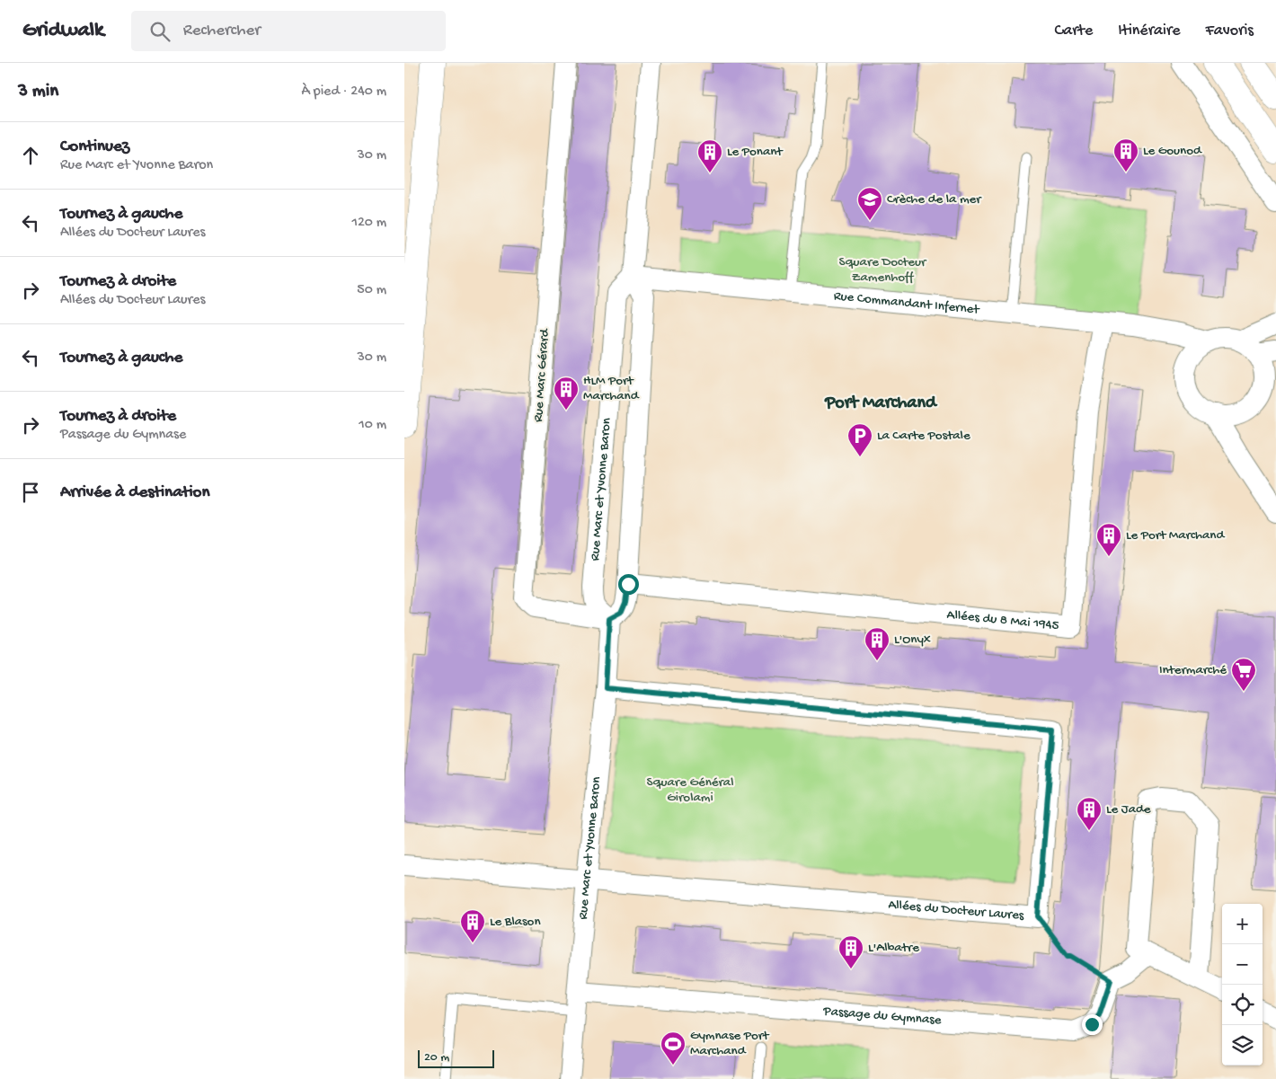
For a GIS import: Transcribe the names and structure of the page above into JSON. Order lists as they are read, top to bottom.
{
  "streets": {
    "street": [
      "Rue Commandant Infernet",
      "Rue Marc Gérard",
      "Rue Marc et Yvonne Baron",
      "Allées du 8 Mai 1945",
      "Allées du Docteur Laures",
      "Passage du Gymnase"
    ]
  },
  "crossings": [
    ["Rue Commandant Infernet", "Rue Marc et Yvonne Baron"],
    ["Rue Commandant Infernet", "Allées du 8 Mai 1945"],
    ["Rue Marc Gérard", "Rue Marc et Yvonne Baron"],
    ["Rue Marc et Yvonne Baron", "Allées du Docteur Laures"],
    ["Rue Marc et Yvonne Baron", "Passage du Gymnase"]
  ],
  "districts": ["Port Marchand"],
  "parks": ["Square Docteur Zamenhoff", "Square Général Girolami"],
  "places": {
    "building": [
      "Le Gounod",
      "Le Ponant",
      "HLM Port Marchand",
      "Le Port Marchand",
      "L'Onyx",
      "Le Jade",
      "Le Blason",
      "L'Albatre"
    ],
    "school or university": ["Crèche de la mer"],
    "parking": ["La Carte Postale"],
    "supermarket": ["Intermarché"],
    "sports": ["Gymnase Port Marchand"]
  },
  "scale_bar": "20 m",
  "page": {
    "header": "Gridwalk",
    "search": "Rechercher",
    "nav": ["Carte", "Itinéraire", "Favoris"],
    "heading": ["3 min", "À pied · 240 m"],
    "list": [
      ["Continuez", "Rue Marc et Yvonne Baron", "30 m"],
      ["Tournez à gauche", "Allées du Docteur Laures", "120 m"],
      ["Tournez à droite", "Allées du Docteur Laures", "50 m"],
      ["Tournez à gauche", "30 m"],
      ["Tournez à droite", "Passage du Gymnase", "10 m"],
      "Arrivée à destination"
    ],
    "map_buttons": ["+", "−"],
    "scale": "20 m"
  }
}
